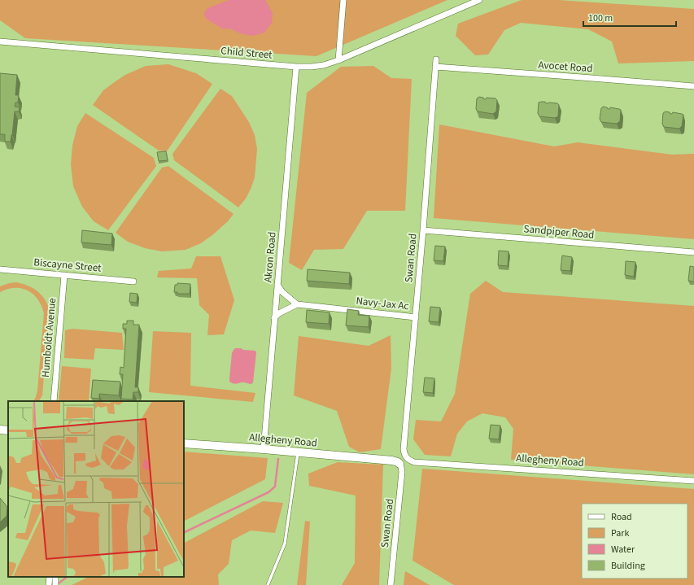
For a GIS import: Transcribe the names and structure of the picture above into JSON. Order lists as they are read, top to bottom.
{
  "streets": {
    "street": [
      "Child Street",
      "Avocet Road",
      "Sandpiper Road",
      "Akron Road",
      "Swan Road",
      "Biscayne Street",
      "Navy-Jax Ac",
      "Humboldt Avenue",
      "Allegheny Road"
    ]
  },
  "crossings": [
    ["Child Street", "Akron Road"],
    ["Avocet Road", "Swan Road"],
    ["Sandpiper Road", "Swan Road"],
    ["Akron Road", "Allegheny Road"],
    ["Swan Road", "Navy-Jax Ac"],
    ["Swan Road", "Allegheny Road"],
    ["Biscayne Street", "Humboldt Avenue"]
  ],
  "legend": [
    "Road",
    "Park",
    "Water",
    "Building"
  ],
  "scale_bar": "100 m"
}
